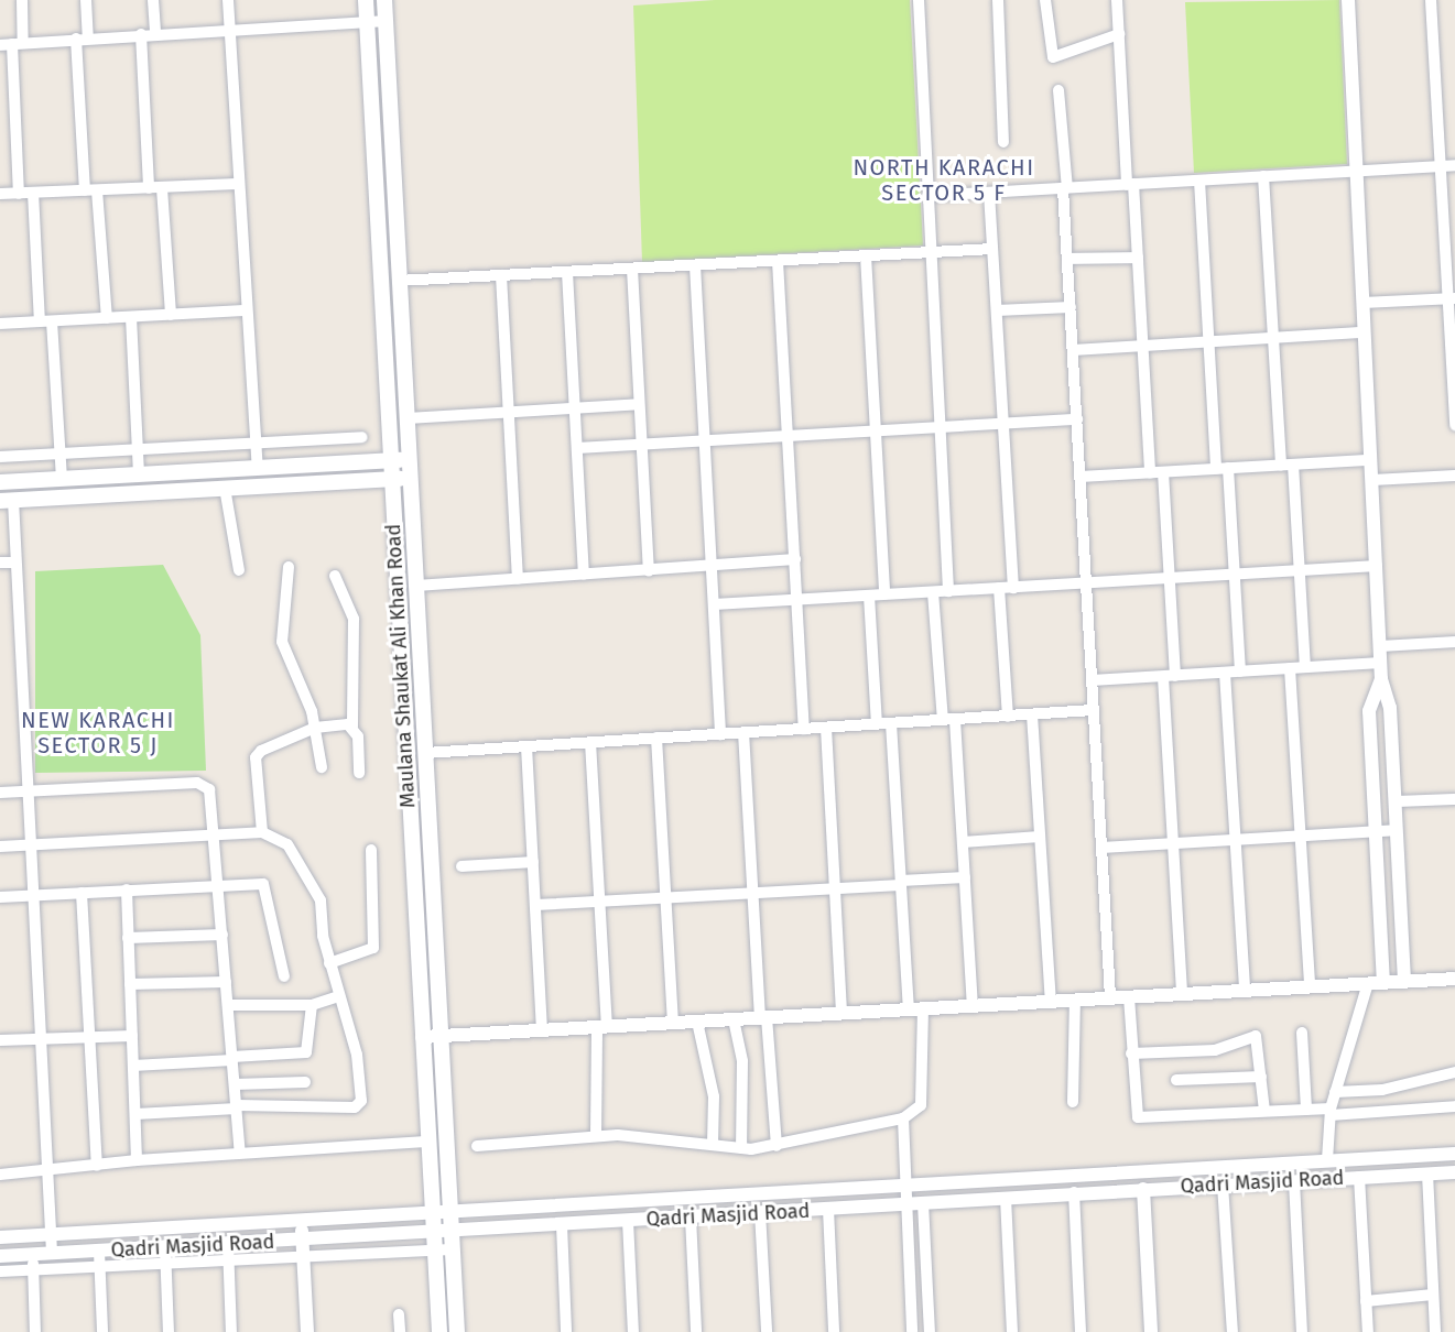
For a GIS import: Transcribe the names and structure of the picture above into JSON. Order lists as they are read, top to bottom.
{
  "streets": {
    "main road": ["Maulana Shaukat Ali Khan Road"],
    "street": ["Qadri Masjid Road"]
  },
  "crossings": [
    ["Maulana Shaukat Ali Khan Road", "Qadri Masjid Road"]
  ],
  "districts": ["NORTH KARACHI SECTOR 5 F", "NEW KARACHI SECTOR 5 J"]
}
